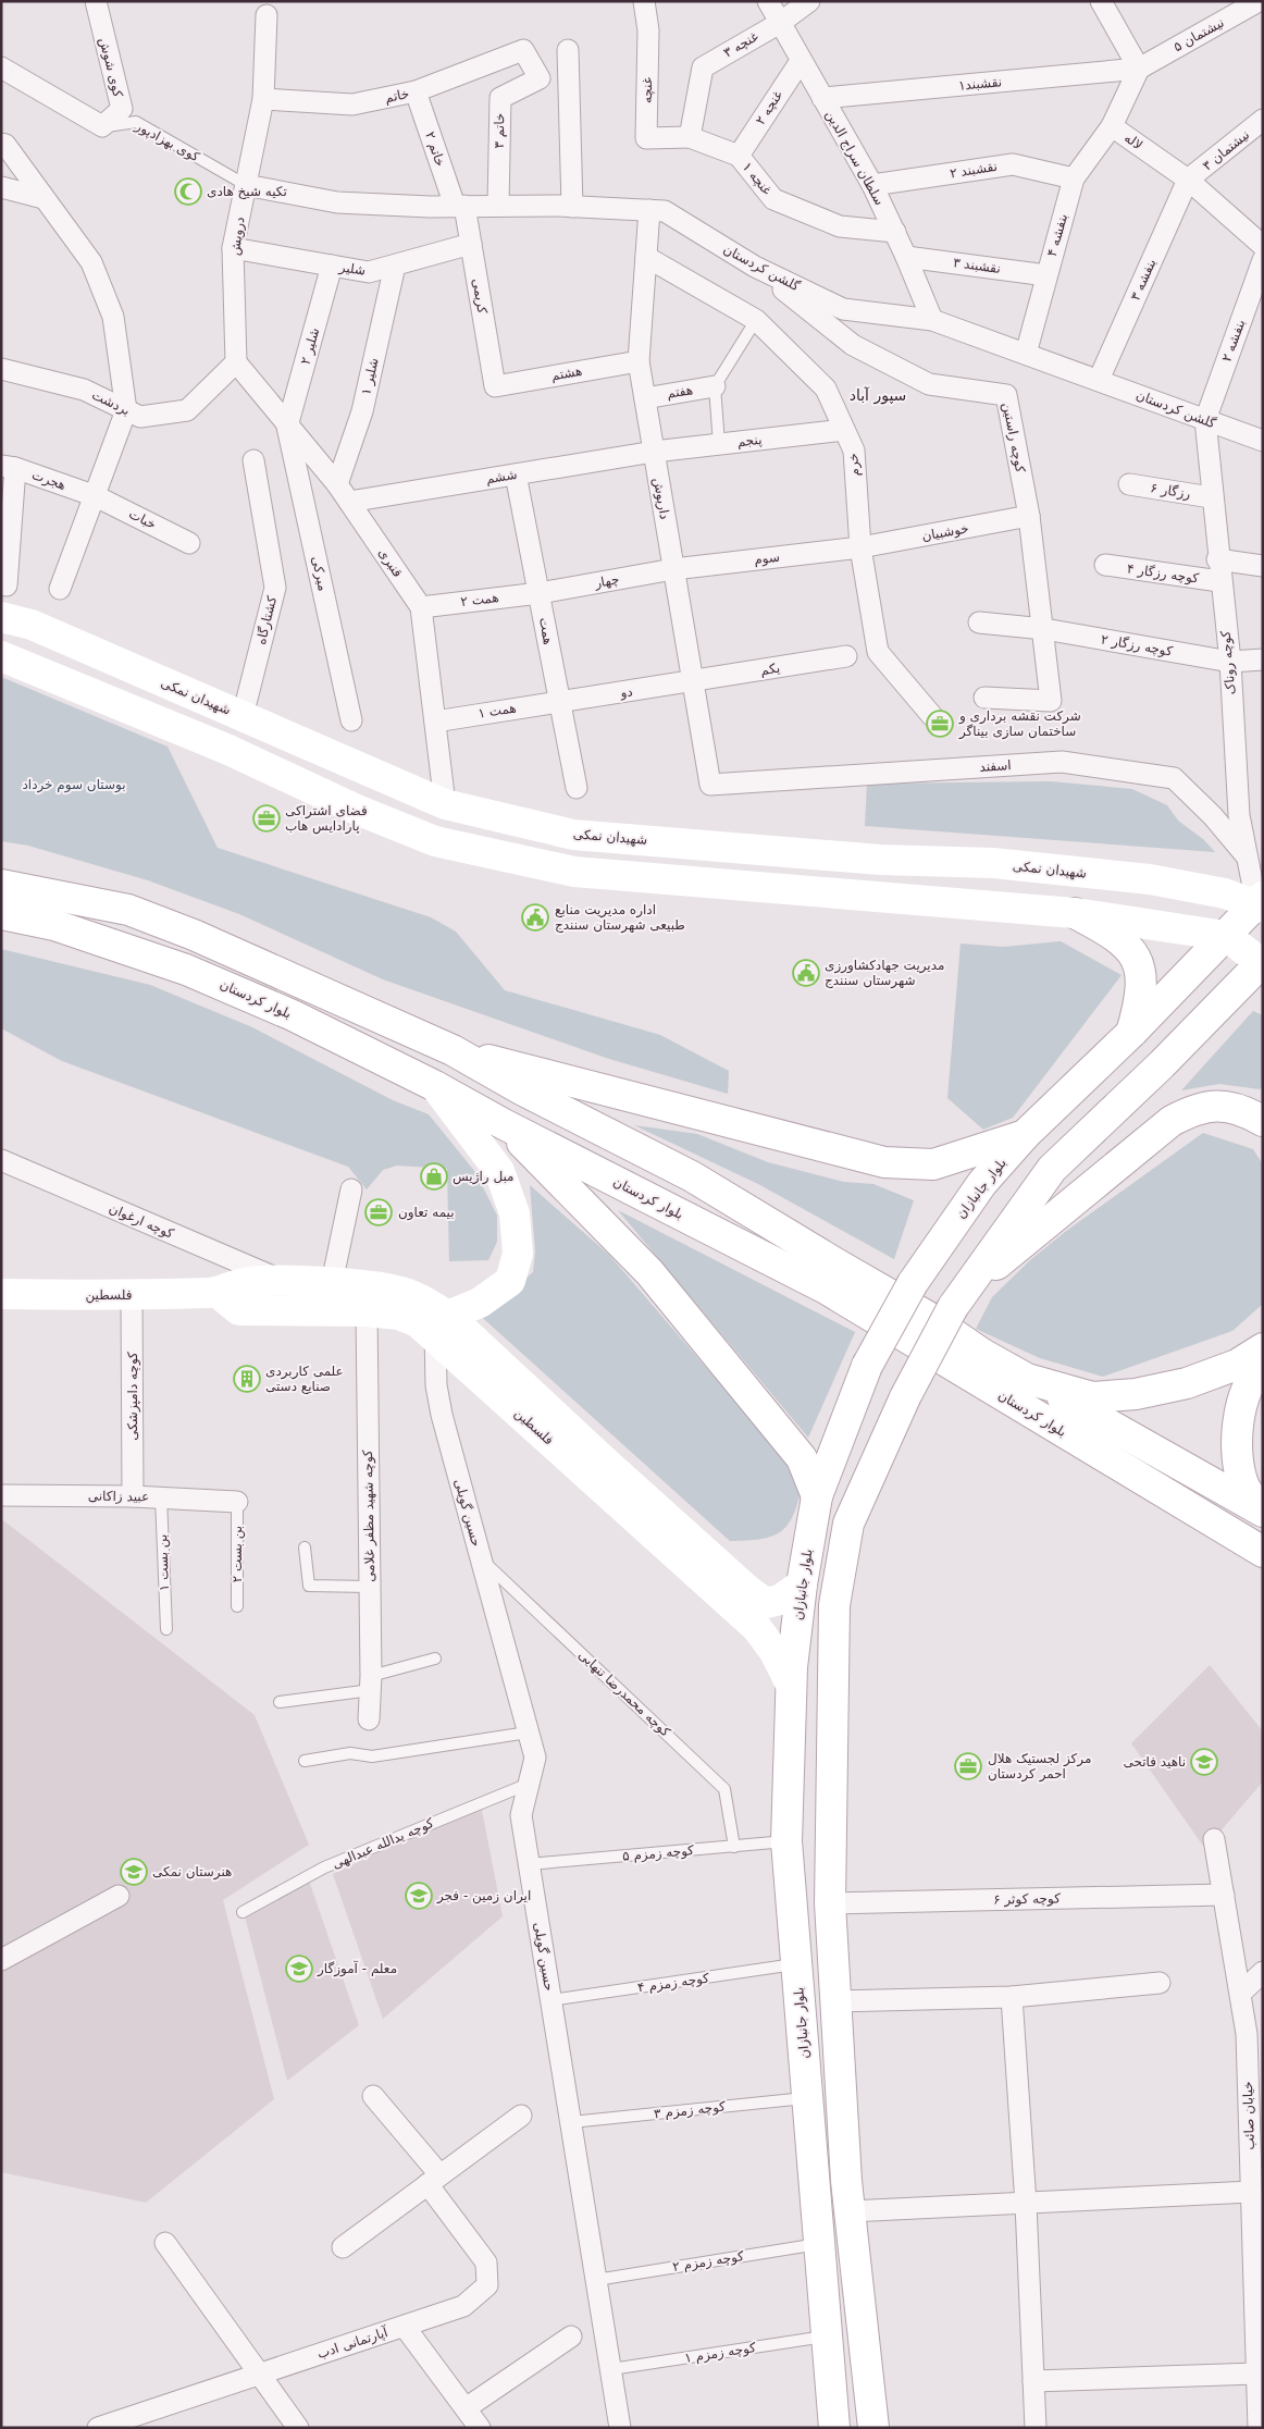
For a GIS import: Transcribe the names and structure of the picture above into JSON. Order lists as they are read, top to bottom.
{
  "streets": {
    "main road": [
      "شهیدان نمکی",
      "بلوار کردستان",
      "بلوار جانبازان",
      "فلسطین"
    ],
    "street": [
      "نیشتمان ۵",
      "غنچه ۳",
      "کوی شوش",
      "نقشبند۱",
      "غنچه",
      "خاتم",
      "غنچه ۲",
      "خاتم ۳",
      "لاله",
      "خاتم ۲",
      "نیشتمان ۳",
      "سلطان سراج الدین",
      "نقشبند ۲",
      "غنچه ۱",
      "بنفشه ۴",
      "درویش",
      "نقشبند ۳",
      "گلشن کردستان",
      "شلیر",
      "بنفشه ۳",
      "کریمی",
      "بنفشه ۲",
      "شلیر ۲",
      "هشتم",
      "شلیر ۱",
      "هفتم",
      "بردشت",
      "کوچه راستین",
      "پنجم",
      "خرم",
      "ششم",
      "هجرت",
      "رزگار ۶",
      "داریوش",
      "خبات",
      "خوشبیان",
      "سوم",
      "قنبری",
      "میرکی",
      "کوچه رزگار ۴",
      "چهار",
      "همت ۲",
      "کشتارگاه",
      "همت",
      "کوچه رزگار ۲",
      "کوچه روناک",
      "یکم",
      "دو",
      "همت ۱",
      "اسفند",
      "کوچه ارغوان",
      "کوچه دامپزشکی",
      "عبید زاکانی",
      "حسین گویلی",
      "کوچه شهید مظفر غلامی",
      "کوچه کوثر ۶",
      "خیابان صائب",
      "آپارتمانی ادب"
    ],
    "lane": [
      "کوی بهزادپور",
      "بن بست ۲",
      "بن بست ۱",
      "کوچه محمدرضا تنهایی",
      "کوچه یدالله عبدالهی",
      "کوچه زمزم ۵",
      "کوچه زمزم ۴",
      "کوچه زمزم ۳",
      "کوچه زمزم ۲",
      "کوچه زمزم ۱"
    ]
  },
  "crossings": [
    ["نیشتمان ۵", "نقشبند۱"],
    ["نیشتمان ۵", "لاله"],
    ["غنچه ۳", "غنچه"],
    ["غنچه ۳", "سلطان سراج الدین"],
    ["غنچه ۳", "غنچه ۱"],
    ["کوی شوش", "کوی بهزادپور"],
    ["نقشبند۱", "لاله"],
    ["نقشبند۱", "سلطان سراج الدین"],
    ["غنچه", "غنچه ۱"],
    ["خاتم", "خاتم ۳"],
    ["خاتم", "خاتم ۲"],
    ["خاتم", "درویش"],
    ["غنچه ۲", "سلطان سراج الدین"],
    ["غنچه ۲", "غنچه ۱"],
    ["خاتم ۳", "گلشن کردستان"],
    ["کوی بهزادپور", "درویش"],
    ["کوی بهزادپور", "گلشن کردستان"],
    ["لاله", "نیشتمان ۳"],
    ["لاله", "بنفشه ۴"],
    ["لاله", "بنفشه ۳"],
    ["خاتم ۲", "گلشن کردستان"],
    ["خاتم ۲", "کریمی"],
    ["نیشتمان ۳", "بنفشه ۳"],
    ["سلطان سراج الدین", "نقشبند ۲"],
    ["سلطان سراج الدین", "غنچه ۱"],
    ["سلطان سراج الدین", "نقشبند ۳"],
    ["سلطان سراج الدین", "گلشن کردستان"],
    ["نقشبند ۲", "بنفشه ۴"],
    ["بنفشه ۴", "نقشبند ۳"],
    ["بنفشه ۴", "گلشن کردستان"],
    ["درویش", "گلشن کردستان"],
    ["درویش", "شلیر"],
    ["درویش", "بردشت"],
    ["درویش", "قنبری"],
    ["گلشن کردستان", "بنفشه ۳"],
    ["گلشن کردستان", "کریمی"],
    ["گلشن کردستان", "بنفشه ۲"],
    ["گلشن کردستان", "کوچه راستین"],
    ["گلشن کردستان", "داریوش"],
    ["گلشن کردستان", "کوچه روناک"],
    ["شلیر", "کریمی"],
    ["شلیر", "شلیر ۲"],
    ["شلیر", "شلیر ۱"],
    ["کریمی", "هشتم"],
    ["بنفشه ۲", "کوچه روناک"],
    ["شلیر ۲", "قنبری"],
    ["شلیر ۲", "میرکی"],
    ["هشتم", "داریوش"],
    ["شلیر ۱", "قنبری"],
    ["هفتم", "داریوش"],
    ["بردشت", "قنبری"],
    ["کوچه راستین", "خوشبیان"],
    ["کوچه راستین", "کوچه رزگار ۲"],
    ["پنجم", "خرم"],
    ["پنجم", "ششم"],
    ["پنجم", "داریوش"],
    ["خرم", "داریوش"],
    ["خرم", "خوشبیان"],
    ["خرم", "سوم"],
    ["ششم", "داریوش"],
    ["ششم", "قنبری"],
    ["ششم", "همت"],
    ["هجرت", "خبات"],
    ["رزگار ۶", "کوچه روناک"],
    ["داریوش", "سوم"],
    ["داریوش", "چهار"],
    ["داریوش", "یکم"],
    ["داریوش", "دو"],
    ["داریوش", "اسفند"],
    ["خوشبیان", "سوم"],
    ["سوم", "چهار"],
    ["قنبری", "میرکی"],
    ["قنبری", "همت ۲"],
    ["قنبری", "شهیدان نمکی"],
    ["قنبری", "همت ۱"],
    ["کوچه رزگار ۴", "کوچه روناک"],
    ["چهار", "همت ۲"],
    ["چهار", "همت"],
    ["همت ۲", "همت"],
    ["کشتارگاه", "شهیدان نمکی"],
    ["همت", "دو"],
    ["همت", "همت ۱"],
    ["کوچه رزگار ۲", "کوچه روناک"],
    ["کوچه روناک", "شهیدان نمکی"],
    ["کوچه روناک", "اسفند"],
    ["کوچه روناک", "بلوار جانبازان"],
    ["یکم", "دو"],
    ["دو", "همت ۱"],
    ["شهیدان نمکی", "بلوار جانبازان"],
    ["بلوار جانبازان", "فلسطین"],
    ["بلوار جانبازان", "کوچه زمزم ۵"],
    ["بلوار جانبازان", "کوچه زمزم ۴"],
    ["بلوار جانبازان", "کوچه زمزم ۳"],
    ["بلوار جانبازان", "کوچه زمزم ۲"],
    ["بلوار جانبازان", "کوچه زمزم ۱"],
    ["کوچه ارغوان", "فلسطین"],
    ["فلسطین", "کوچه دامپزشکی"],
    ["فلسطین", "حسین گویلی"],
    ["فلسطین", "کوچه شهید مظفر غلامی"],
    ["کوچه دامپزشکی", "عبید زاکانی"],
    ["عبید زاکانی", "بن بست ۲"],
    ["عبید زاکانی", "بن بست ۱"],
    ["حسین گویلی", "کوچه محمدرضا تنهایی"],
    ["حسین گویلی", "کوچه یدالله عبدالهی"],
    ["حسین گویلی", "کوچه زمزم ۵"],
    ["حسین گویلی", "کوچه زمزم ۴"],
    ["حسین گویلی", "کوچه زمزم ۳"],
    ["حسین گویلی", "کوچه زمزم ۲"],
    ["حسین گویلی", "کوچه زمزم ۱"],
    ["کوچه محمدرضا تنهایی", "کوچه زمزم ۵"],
    ["کوچه کوثر ۶", "خیابان صائب"]
  ],
  "districts": ["سپور آباد"],
  "parks": ["بوستان سوم خرداد"],
  "places": {
    "mosque": ["تکیه شیخ هادی"],
    "office": [
      "شرکت نقشه برداری و ساختمان سازی بیناگر",
      "فضای اشتراکی پارادایس هاب",
      "بیمه تعاون",
      "مرکز لجستیک هلال احمر کردستان"
    ],
    "public building": ["اداره مدیریت منابع طبیعی شهرستان سنندج", "مدیریت جهادکشاورزی شهرستان سنندج"],
    "shop": ["مبل راژیس"],
    "building": ["علمی کاربردی صنایع دستی"],
    "school or university": [
      "ناهید فاتحی",
      "هنرستان نمکی",
      "ایران زمین - فجر",
      "معلم - آموزگار"
    ]
  }
}
